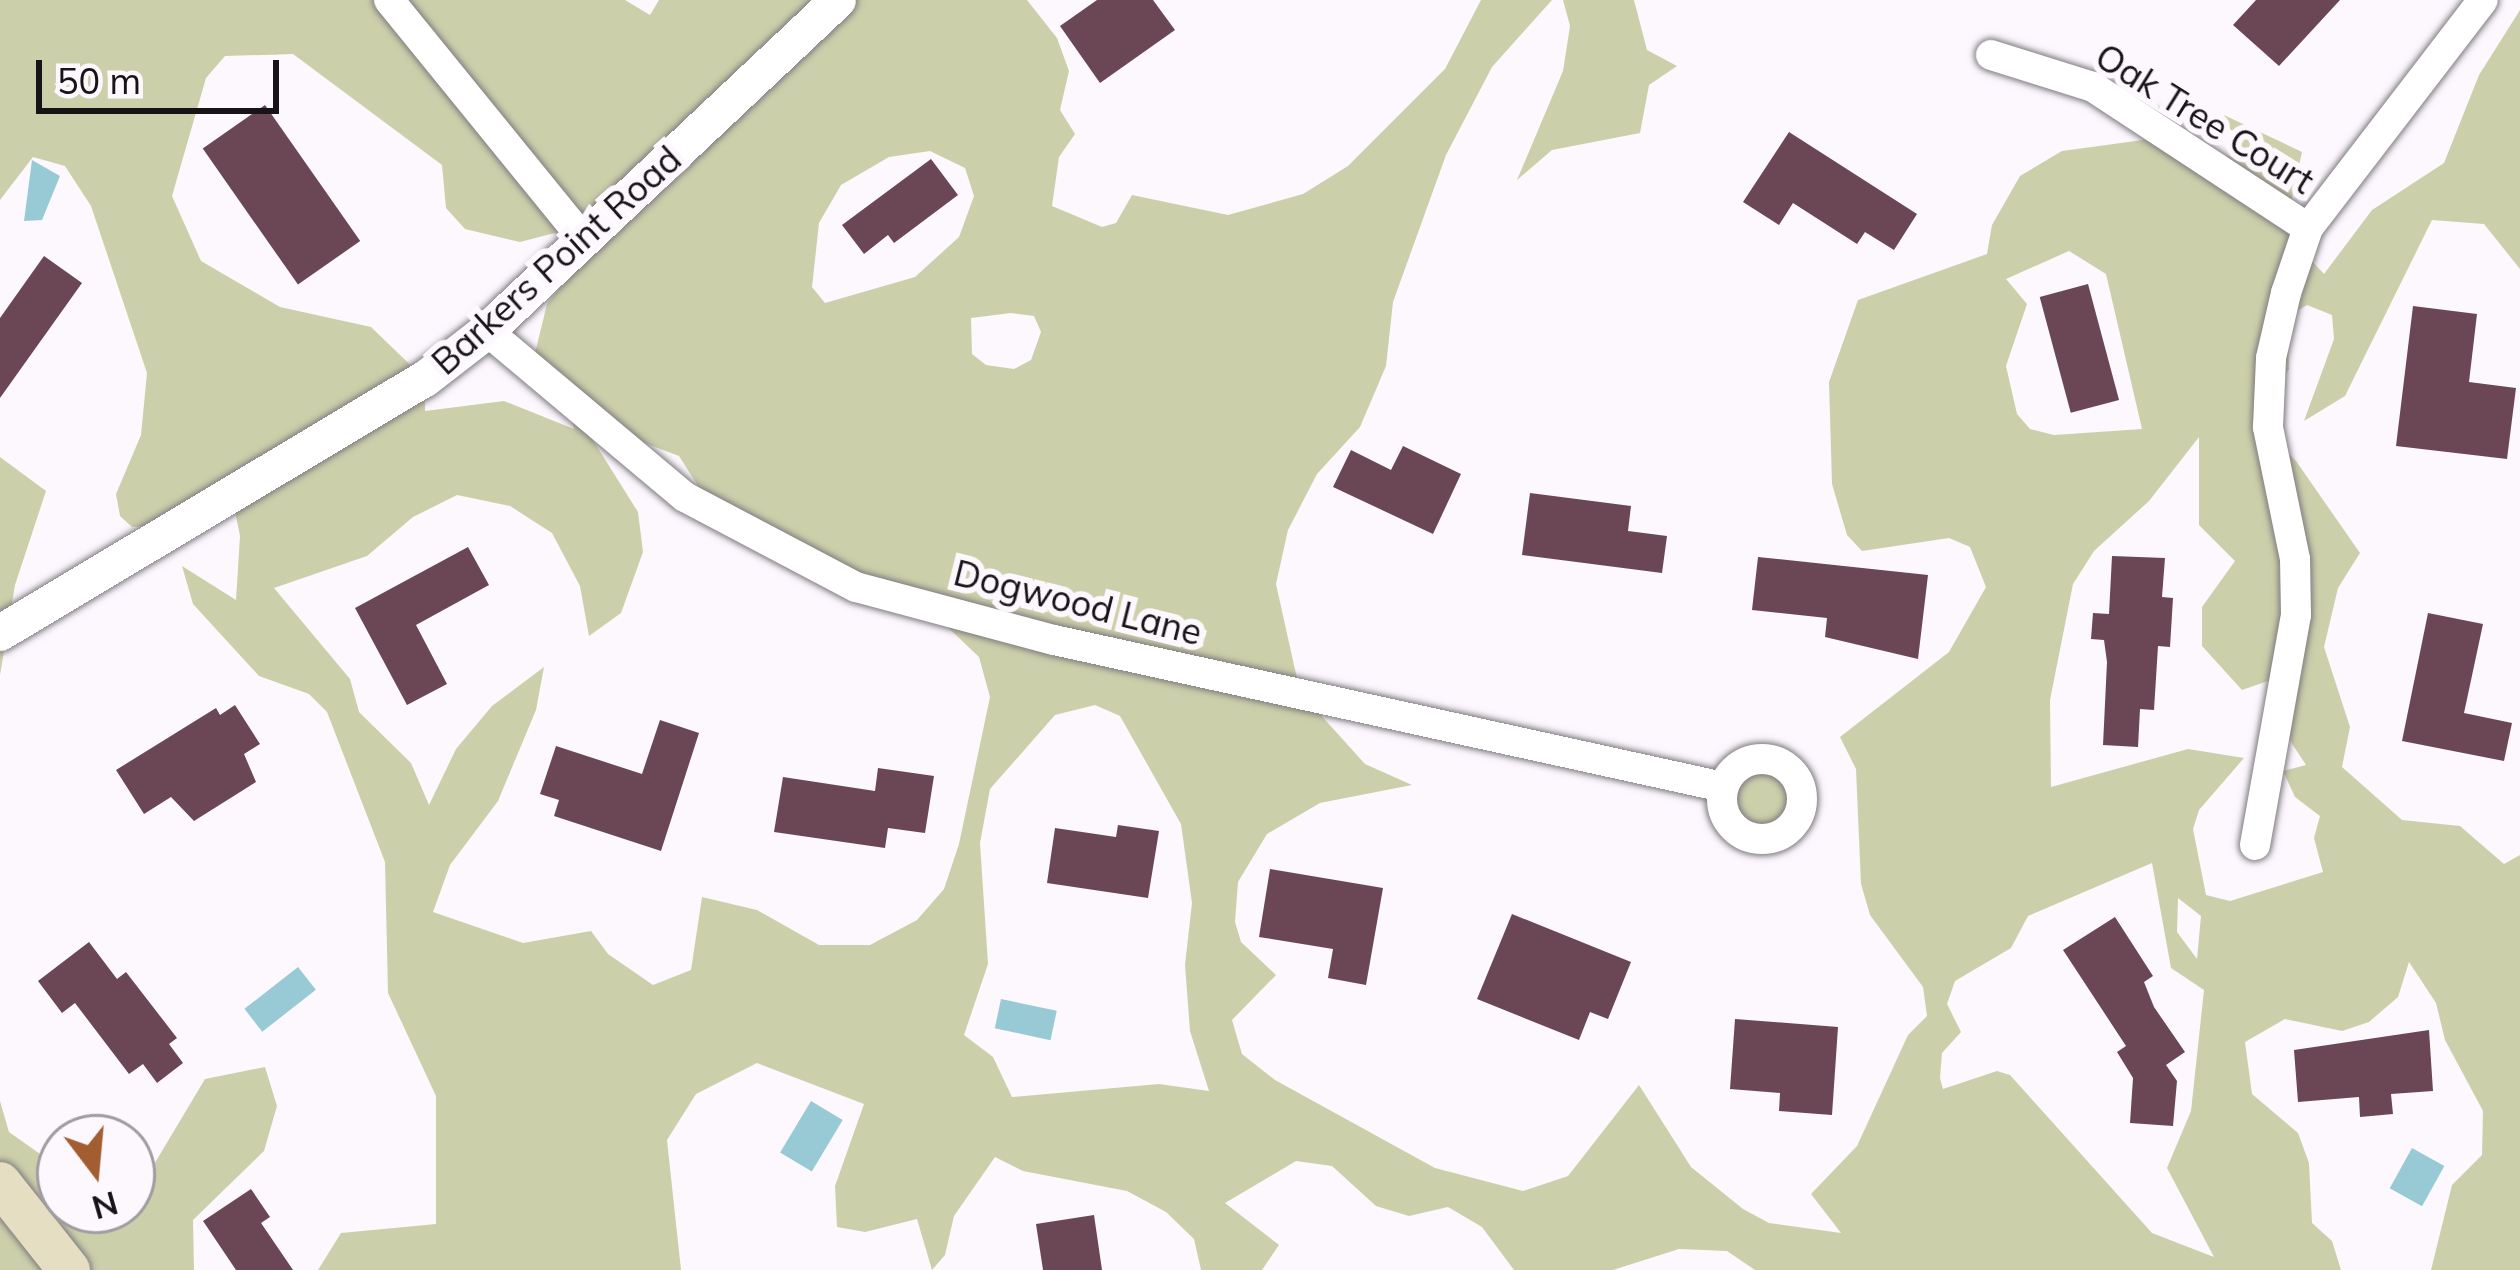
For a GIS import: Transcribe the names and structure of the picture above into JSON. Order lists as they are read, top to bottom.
{
  "streets": {
    "street": ["Oak Tree Court", "Barkers Point Road", "Dogwood Lane"]
  },
  "crossings": [
    ["Barkers Point Road", "Dogwood Lane"]
  ],
  "scale_bar": "50 m",
  "north": "bottom"
}
